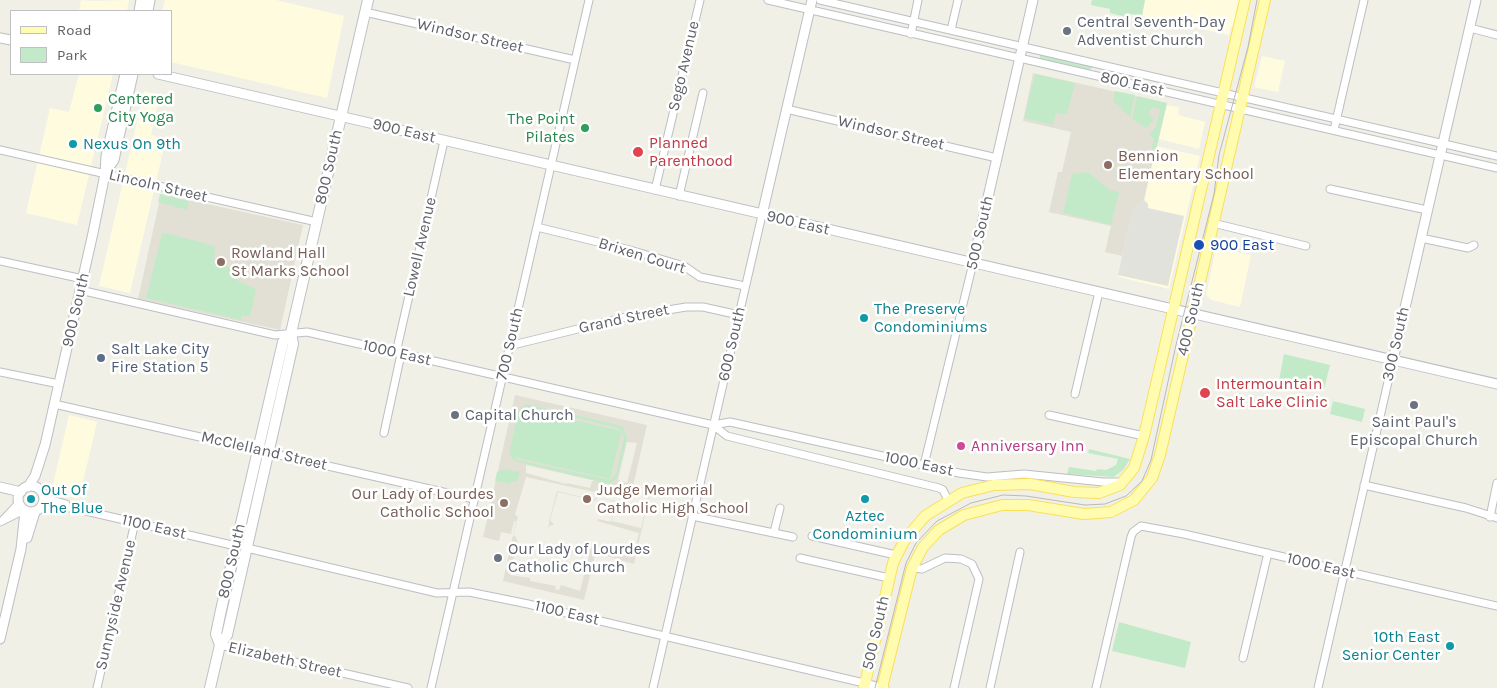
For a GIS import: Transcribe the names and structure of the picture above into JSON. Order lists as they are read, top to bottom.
{
  "streets": {
    "main road": ["800 South", "500 South", "400 South"],
    "street": [
      "Windsor Street",
      "Sego Avenue",
      "800 East",
      "900 East",
      "Lincoln Street",
      "Lowell Avenue",
      "Brixen Court",
      "900 South",
      "Grand Street",
      "700 South",
      "600 South",
      "300 South",
      "1000 East",
      "McClelland Street",
      "1100 East",
      "Sunnyside Avenue",
      "Elizabeth Street"
    ]
  },
  "crossings": [
    ["Windsor Street", "800 South"],
    ["Windsor Street", "500 South"],
    ["Windsor Street", "700 South"],
    ["Windsor Street", "600 South"],
    ["Sego Avenue", "900 East"],
    ["800 East", "500 South"],
    ["800 East", "400 South"],
    ["800 East", "600 South"],
    ["800 East", "300 South"],
    ["900 East", "800 South"],
    ["900 East", "500 South"],
    ["900 East", "Lowell Avenue"],
    ["900 East", "400 South"],
    ["900 East", "700 South"],
    ["900 East", "600 South"],
    ["900 East", "300 South"],
    ["800 South", "Lincoln Street"],
    ["800 South", "1000 East"],
    ["800 South", "McClelland Street"],
    ["800 South", "1100 East"],
    ["800 South", "Elizabeth Street"],
    ["Lincoln Street", "900 South"],
    ["500 South", "400 South"],
    ["500 South", "1000 East"],
    ["500 South", "1100 East"],
    ["Lowell Avenue", "1000 East"],
    ["Brixen Court", "700 South"],
    ["Brixen Court", "600 South"],
    ["900 South", "1000 East"],
    ["900 South", "McClelland Street"],
    ["900 South", "1100 East"],
    ["Grand Street", "700 South"],
    ["Grand Street", "600 South"],
    ["400 South", "1000 East"],
    ["700 South", "1000 East"],
    ["700 South", "McClelland Street"],
    ["700 South", "1100 East"],
    ["600 South", "1000 East"],
    ["600 South", "1100 East"],
    ["300 South", "1000 East"],
    ["1100 East", "Sunnyside Avenue"]
  ],
  "places": [
    "Central Seventh-Day Adventist Church",
    "Centered City Yoga",
    "The Point Pilates",
    "Nexus On 9th",
    "Planned Parenthood",
    "Bennion Elementary School",
    "900 East",
    "Rowland Hall St Marks School",
    "The Preserve Condominiums",
    "Salt Lake City Fire Station 5",
    "Intermountain Salt Lake Clinic",
    "Saint Paul's Episcopal Church",
    "Capital Church",
    "Anniversary Inn",
    "Out Of The Blue",
    "Judge Memorial Catholic High School",
    "Aztec Condominium",
    "Our Lady of Lourdes Catholic School",
    "Our Lady of Lourdes Catholic Church",
    "10th East Senior Center"
  ],
  "legend": ["Road", "Park"]
}
